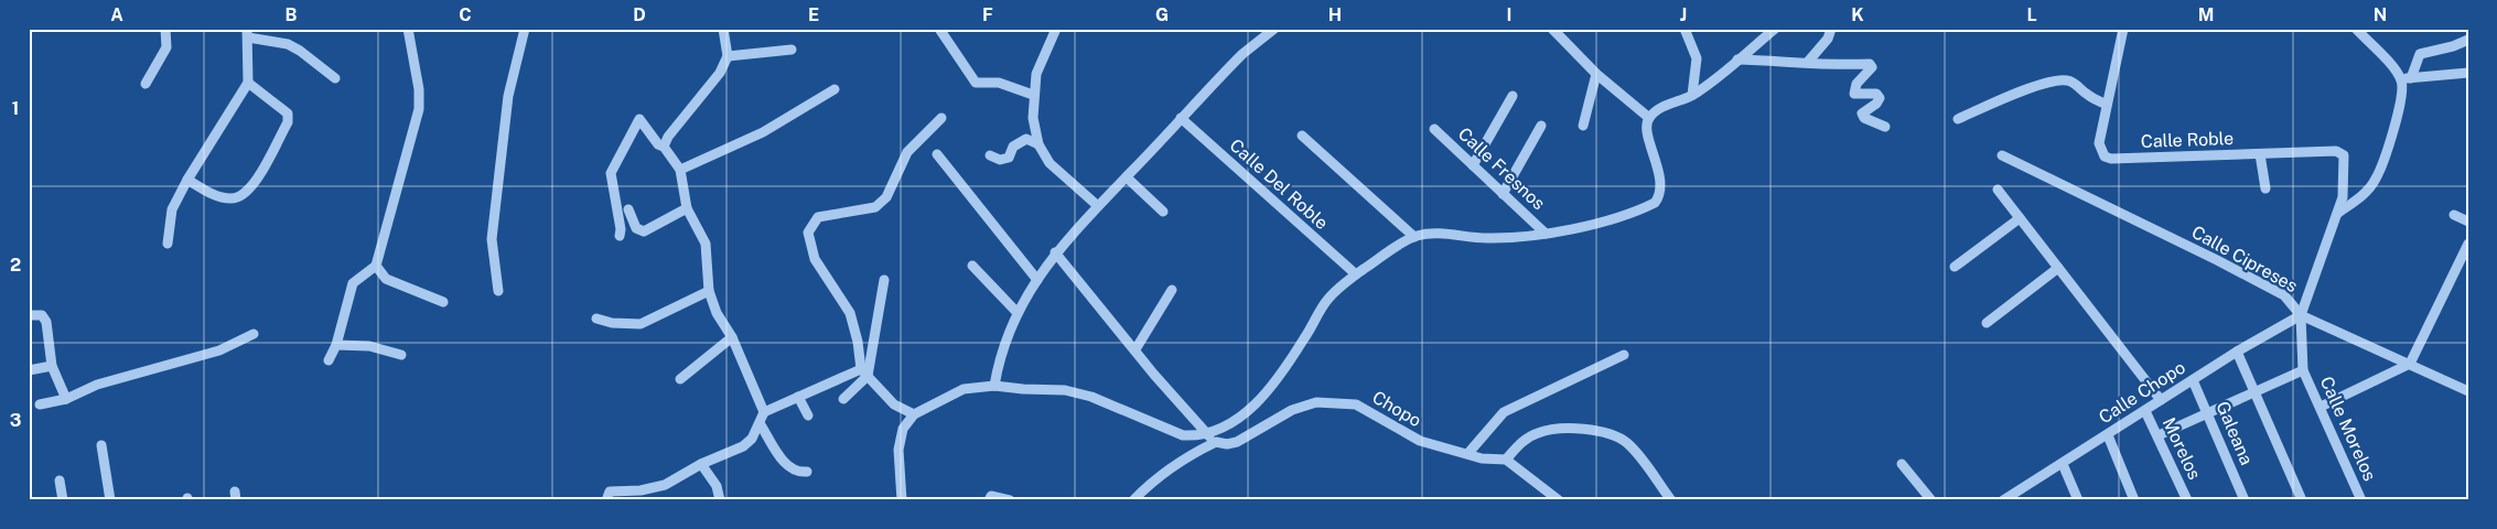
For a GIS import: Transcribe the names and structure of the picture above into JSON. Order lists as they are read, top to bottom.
{
  "streets": {
    "street": [
      "Calle Roble",
      "Calle Fresnos",
      "Calle Del Roble",
      "Calle Cipreses",
      "Calle Chopo",
      "Chopo",
      "Calle Morelos",
      "Galeana",
      "Morelos"
    ]
  },
  "crossings": [
    ["Calle Cipreses", "Calle Chopo"],
    ["Calle Cipreses", "Calle Morelos"],
    ["Calle Chopo", "Calle Morelos"],
    ["Calle Chopo", "Galeana"],
    ["Calle Chopo", "Morelos"],
    ["Calle Morelos", "Galeana"],
    ["Calle Morelos", "Morelos"]
  ],
  "grid": {
    "columns": [
      "A",
      "B",
      "C",
      "D",
      "E",
      "F",
      "G",
      "H",
      "I",
      "J",
      "K",
      "L",
      "M",
      "N"
    ],
    "rows": ["1", "2", "3"]
  }
}
